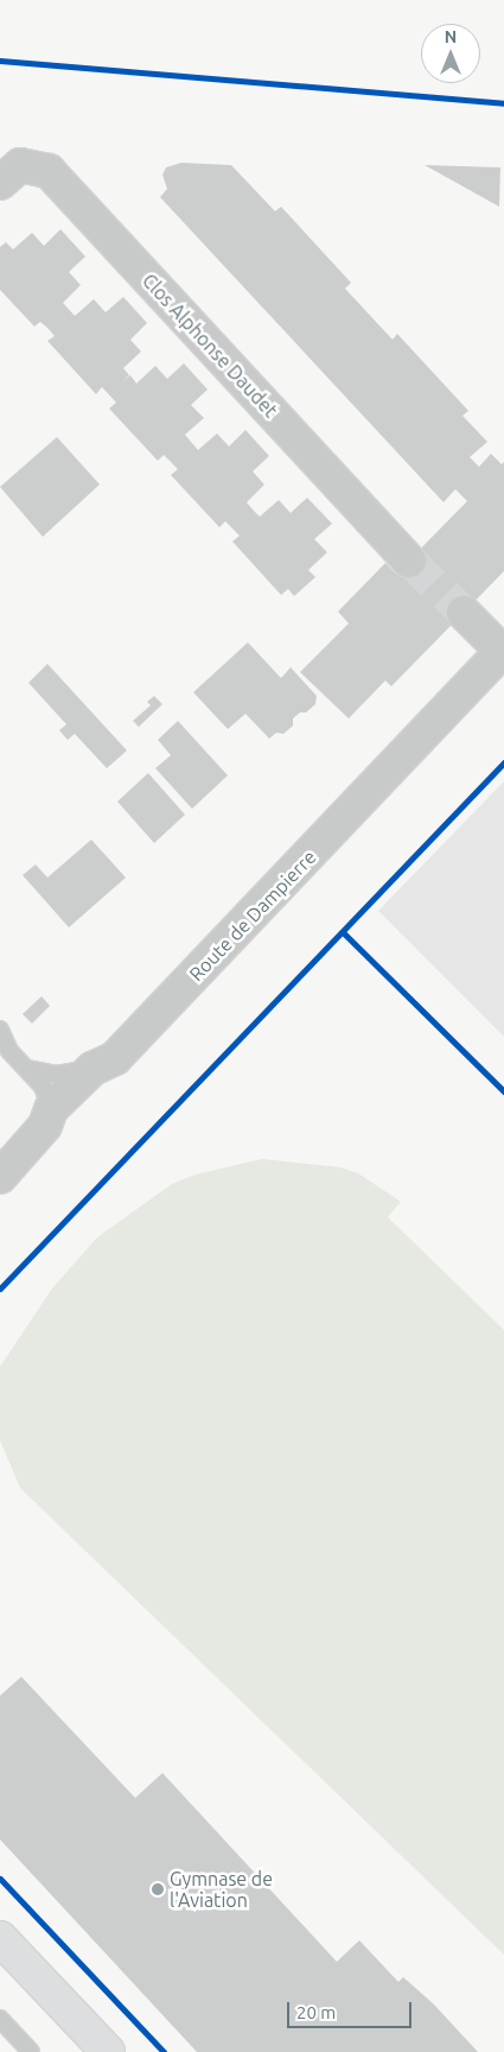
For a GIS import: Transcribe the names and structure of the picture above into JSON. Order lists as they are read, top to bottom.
{
  "streets": {
    "street": ["Clos Alphonse Daudet", "Route de Dampierre"]
  },
  "places": ["Gymnase de l'Aviation"],
  "scale_bar": "20 m",
  "north": "top"
}
